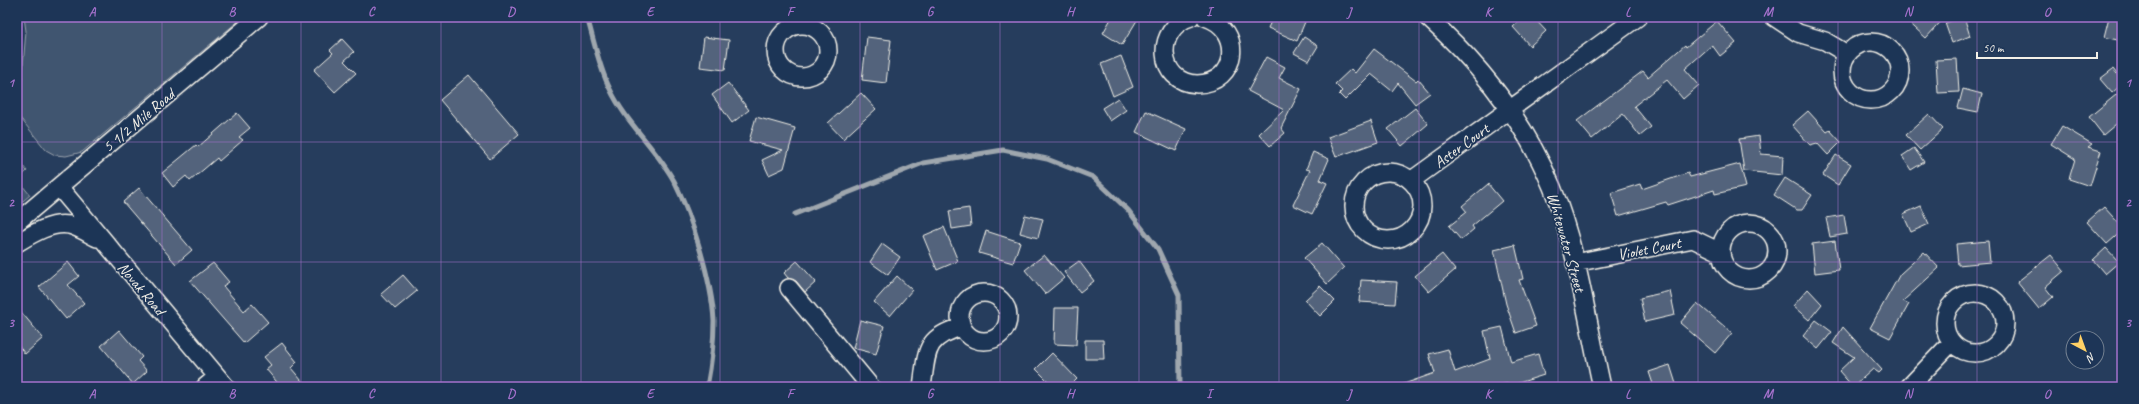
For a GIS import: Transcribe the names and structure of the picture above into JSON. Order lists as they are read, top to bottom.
{
  "streets": {
    "street": [
      "5 1/2 Mile Road",
      "Aster Court",
      "Whitewater Street",
      "Violet Court",
      "Novak Road"
    ]
  },
  "crossings": [
    ["5 1/2 Mile Road", "Novak Road"],
    ["Aster Court", "Whitewater Street"],
    ["Whitewater Street", "Violet Court"]
  ],
  "scale_bar": "50 m",
  "north": "bottom right",
  "grid": {
    "columns": [
      "A",
      "B",
      "C",
      "D",
      "E",
      "F",
      "G",
      "H",
      "I",
      "J",
      "K",
      "L",
      "M",
      "N",
      "O"
    ],
    "rows": ["1", "2", "3"]
  }
}
